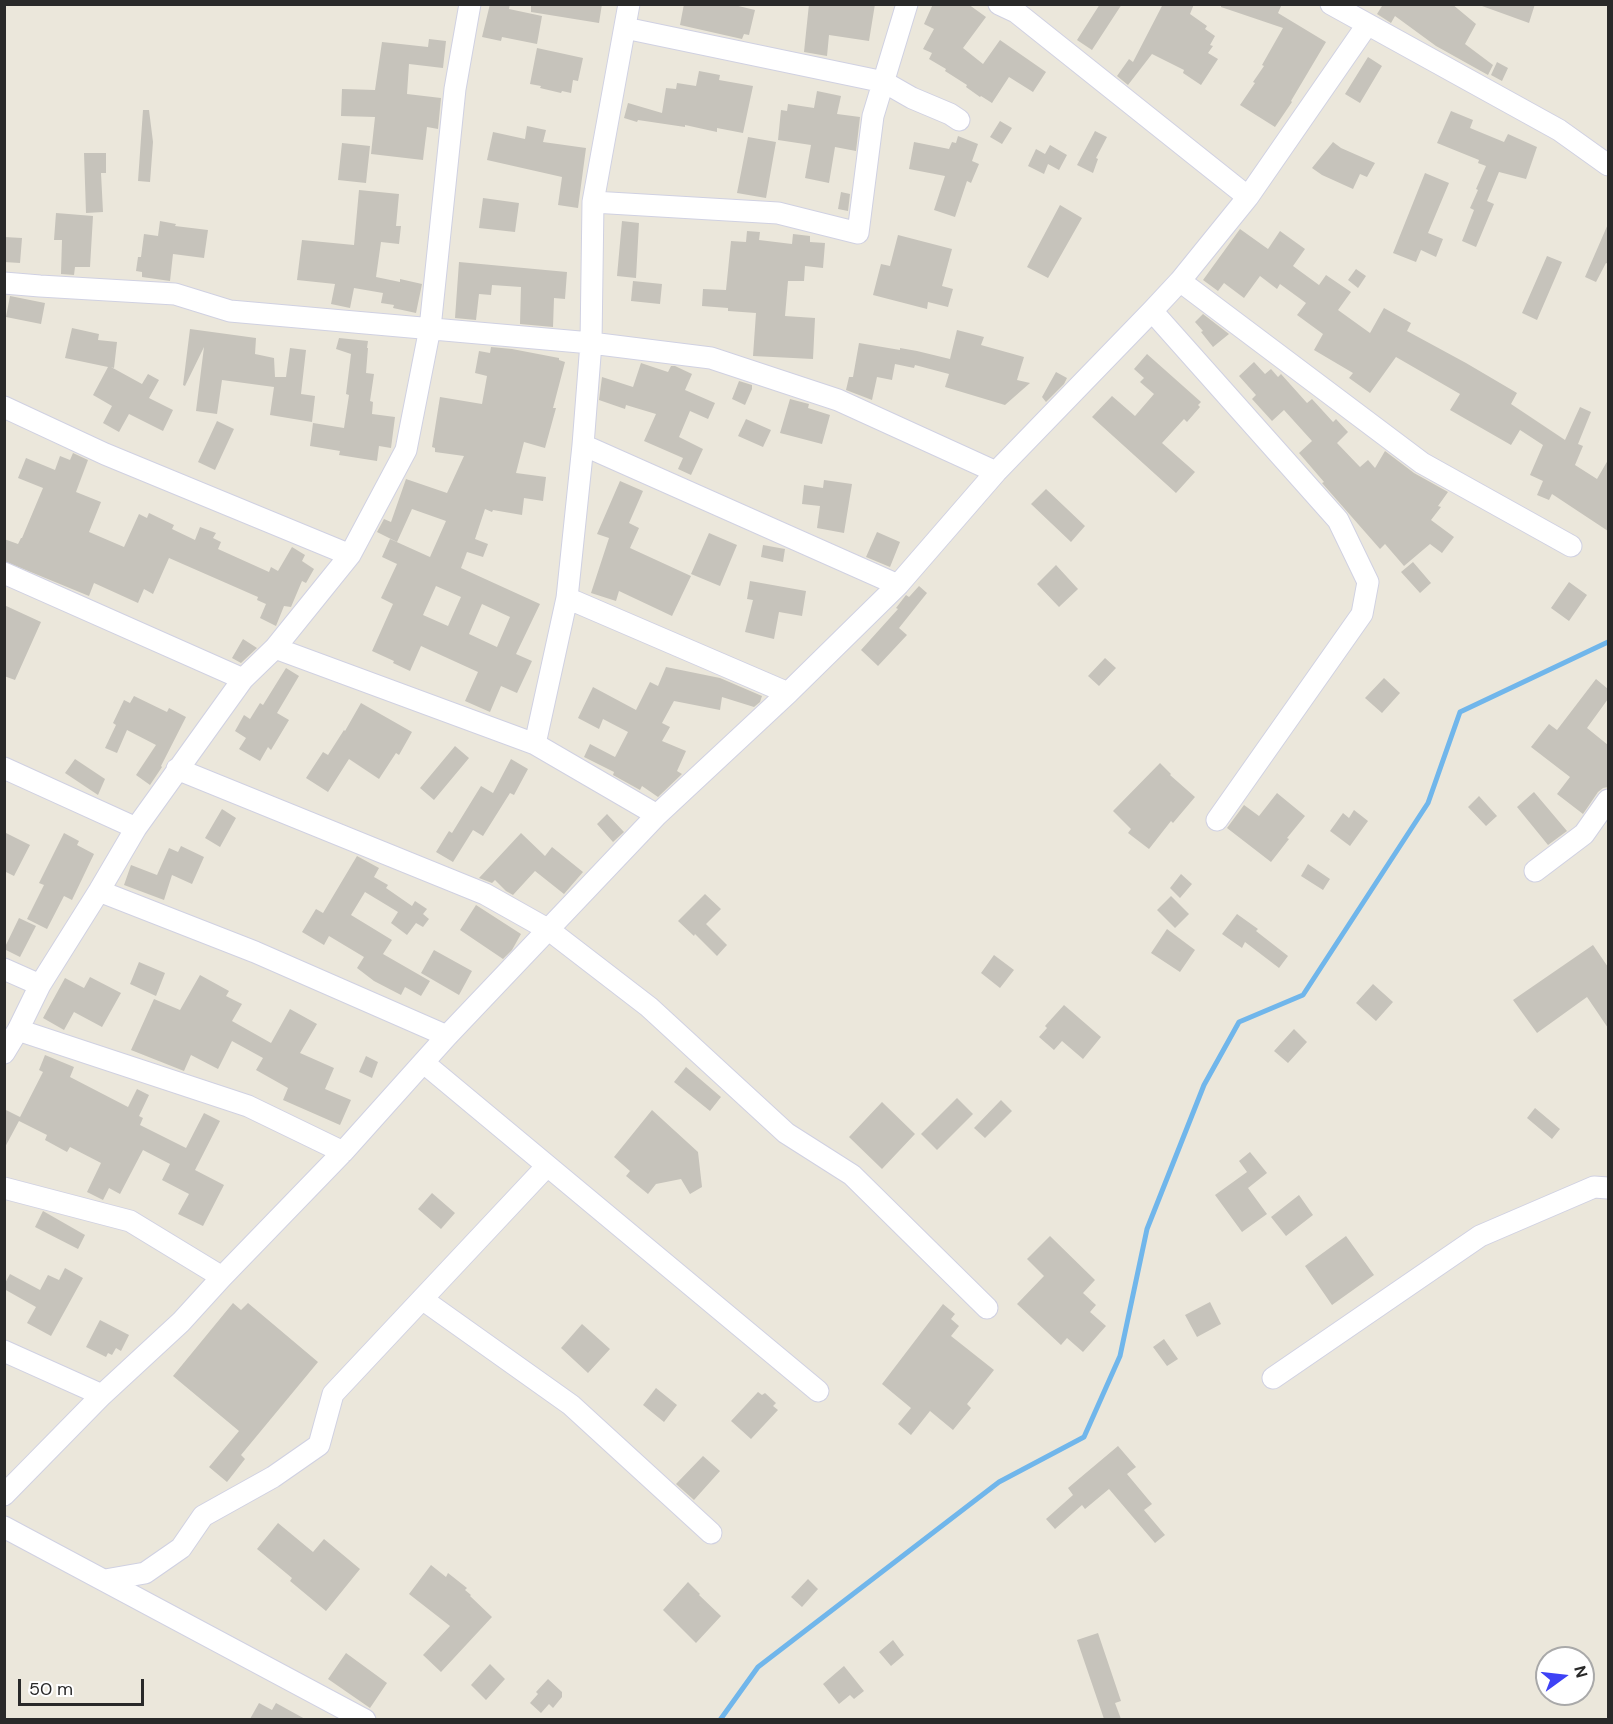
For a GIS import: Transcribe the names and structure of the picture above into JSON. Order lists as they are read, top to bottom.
{
  "scale_bar": "50 m",
  "north": "right"
}
